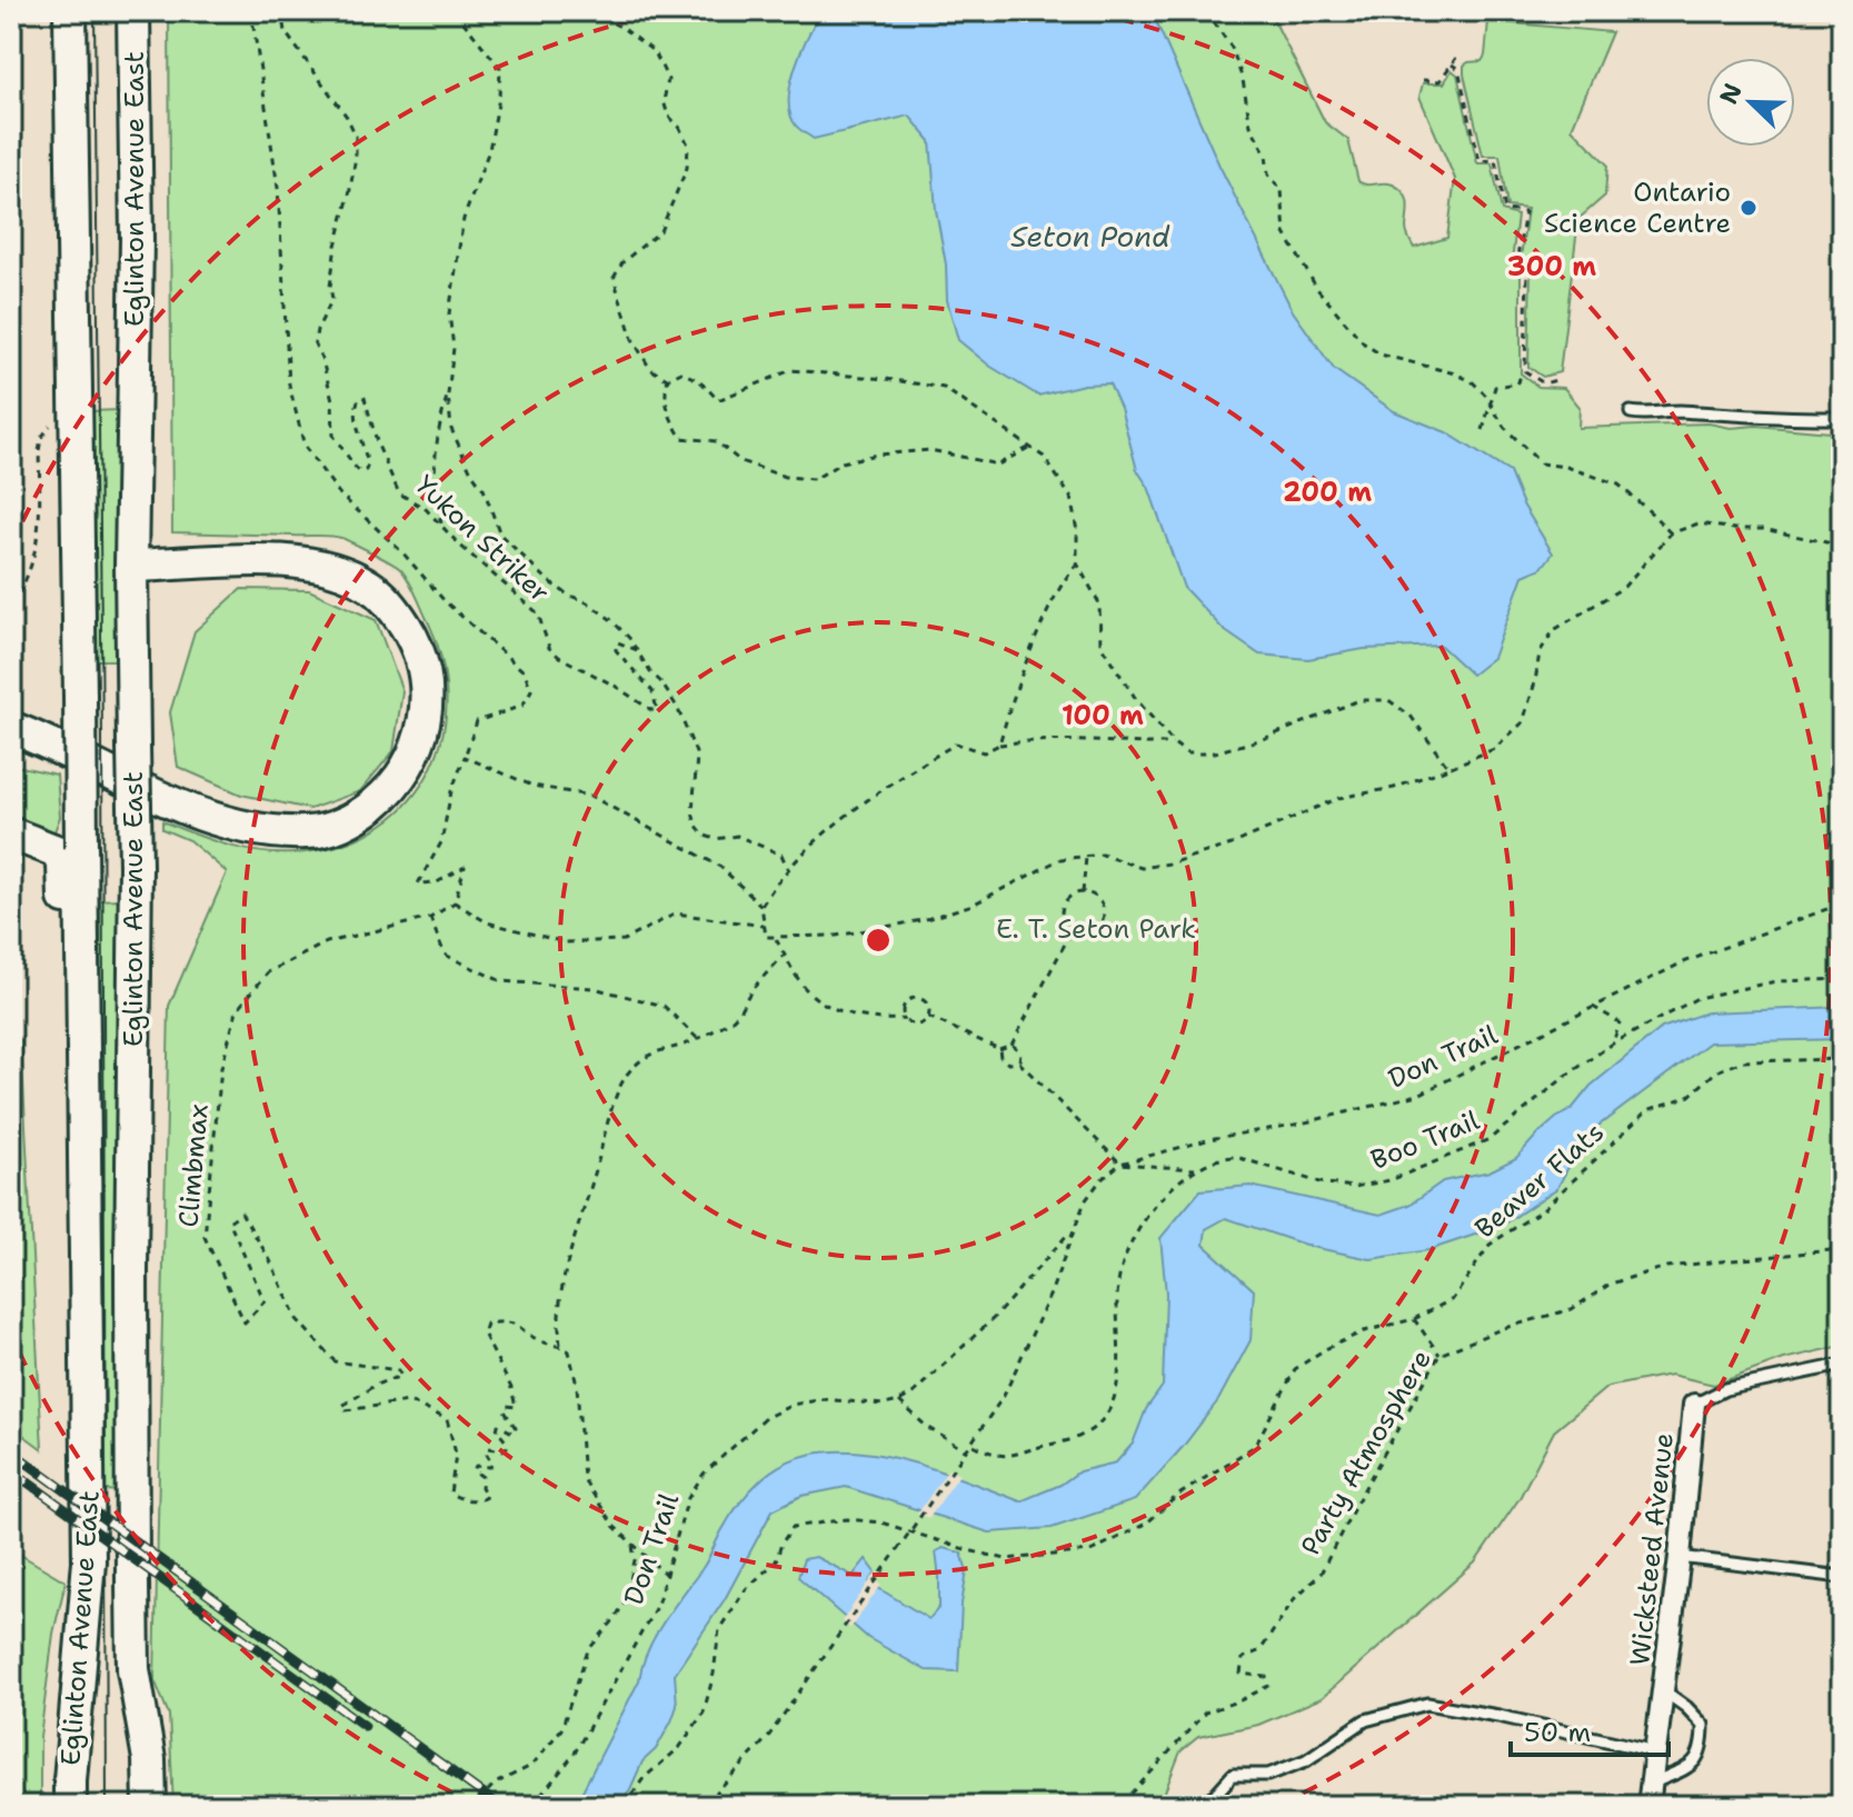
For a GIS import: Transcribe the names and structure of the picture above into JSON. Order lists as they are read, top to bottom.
{
  "streets": {
    "main road": ["Eglinton Avenue East"],
    "street": ["Wicksteed Avenue"],
    "path": [
      "Yukon Striker",
      "Don Trail",
      "Boo Trail",
      "Climbmax",
      "Beaver Flats",
      "Party Atmosphere"
    ]
  },
  "water": ["Seton Pond"],
  "parks": ["E. T. Seton Park"],
  "places": ["Ontario Science Centre"],
  "scale_bar": "50 m",
  "north": "top left",
  "rings": ["300 m", "200 m", "100 m"]
}
